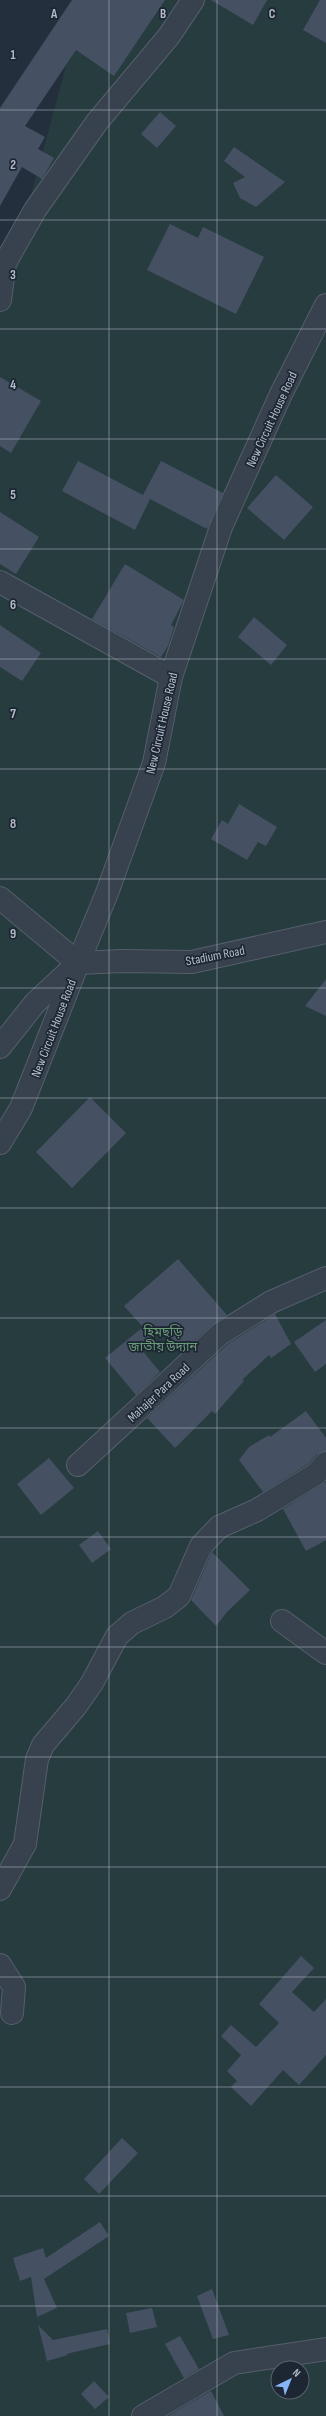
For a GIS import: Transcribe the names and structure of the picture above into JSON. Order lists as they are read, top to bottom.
{
  "streets": {
    "street": ["New Circuit House Road", "Stadium Road", "Mahajer Para Road"]
  },
  "crossings": [
    ["New Circuit House Road", "Stadium Road"]
  ],
  "parks": ["হিমছড়ি জাতীয় উদ্যান"],
  "north": "top right",
  "grid": {
    "columns": ["A", "B", "C"],
    "rows": [
      "1",
      "2",
      "3",
      "4",
      "5",
      "6",
      "7",
      "8",
      "9"
    ]
  }
}
